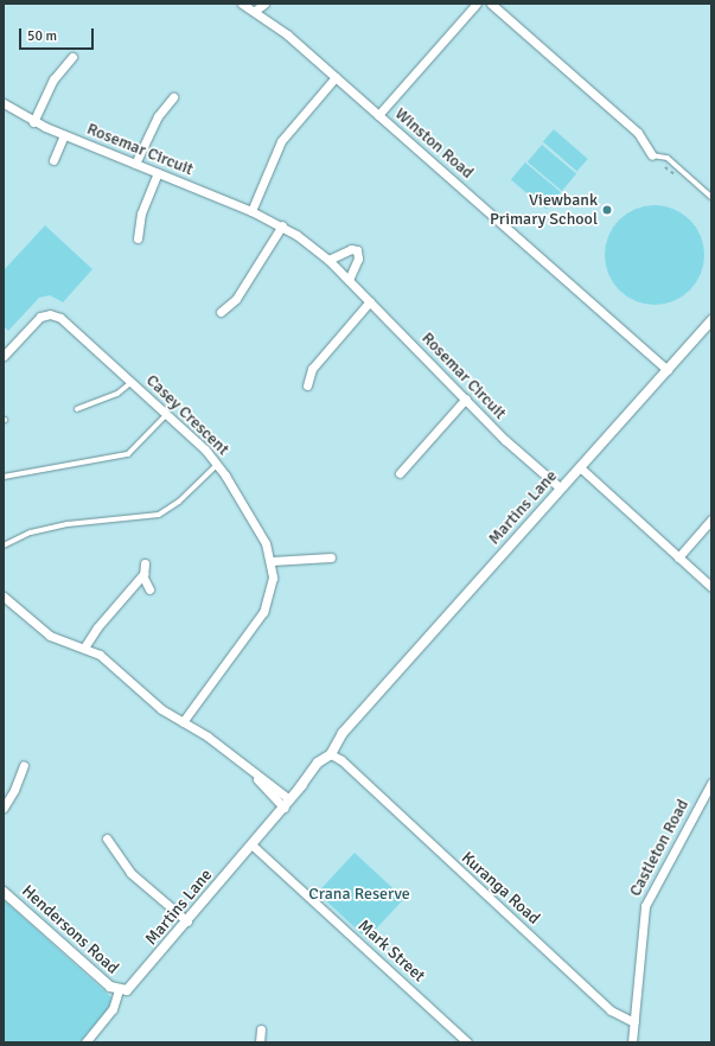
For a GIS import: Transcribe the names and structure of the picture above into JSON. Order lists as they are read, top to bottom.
{
  "streets": {
    "street": [
      "Winston Road",
      "Rosemar Circuit",
      "Casey Crescent",
      "Martins Lane",
      "Castleton Road",
      "Kuranga Road",
      "Hendersons Road",
      "Mark Street"
    ]
  },
  "crossings": [
    ["Winston Road", "Martins Lane"],
    ["Rosemar Circuit", "Martins Lane"],
    ["Martins Lane", "Kuranga Road"],
    ["Martins Lane", "Hendersons Road"],
    ["Martins Lane", "Mark Street"],
    ["Castleton Road", "Kuranga Road"]
  ],
  "parks": ["Crana Reserve"],
  "places": ["Viewbank Primary School"],
  "scale_bar": "50 m"
}
